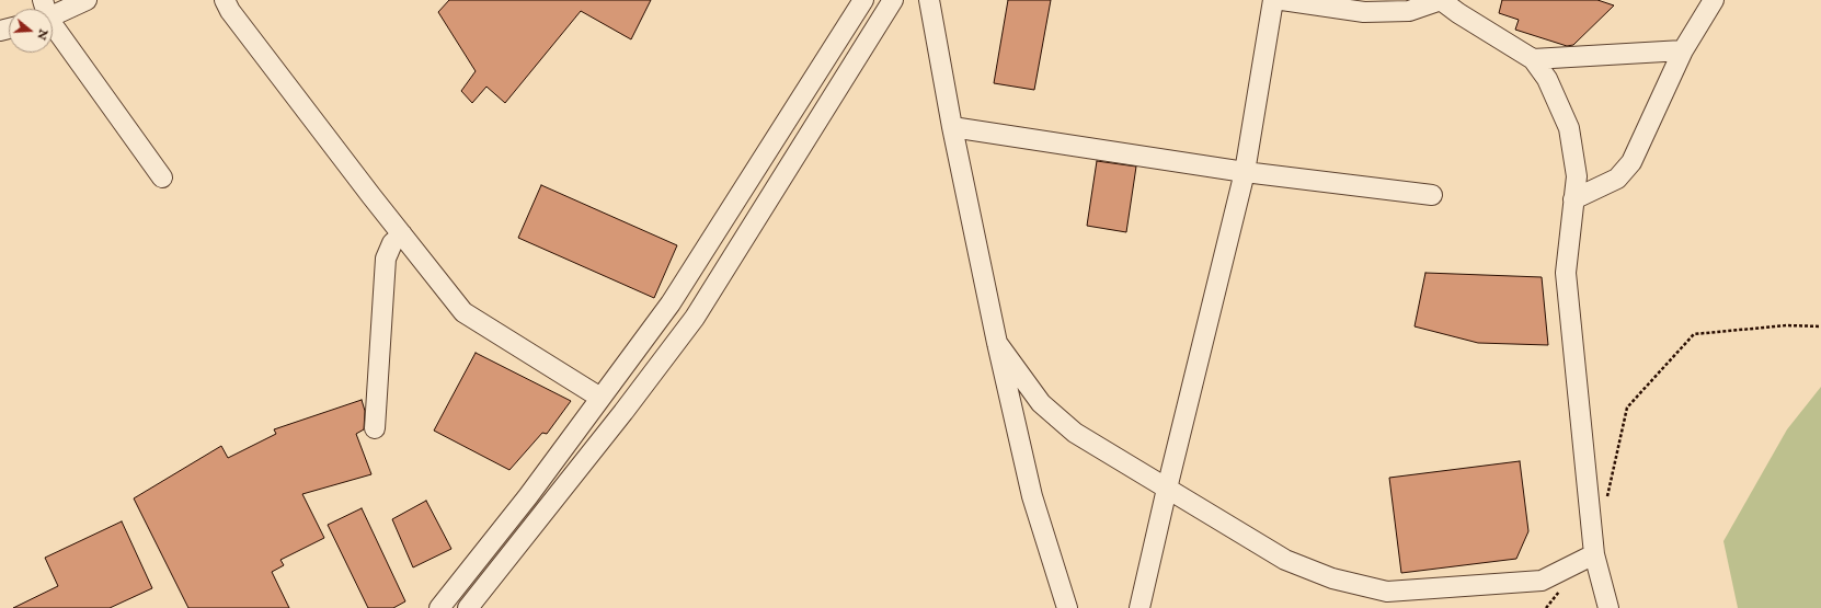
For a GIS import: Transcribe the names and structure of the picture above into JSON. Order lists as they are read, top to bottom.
{
  "north": "right"
}
